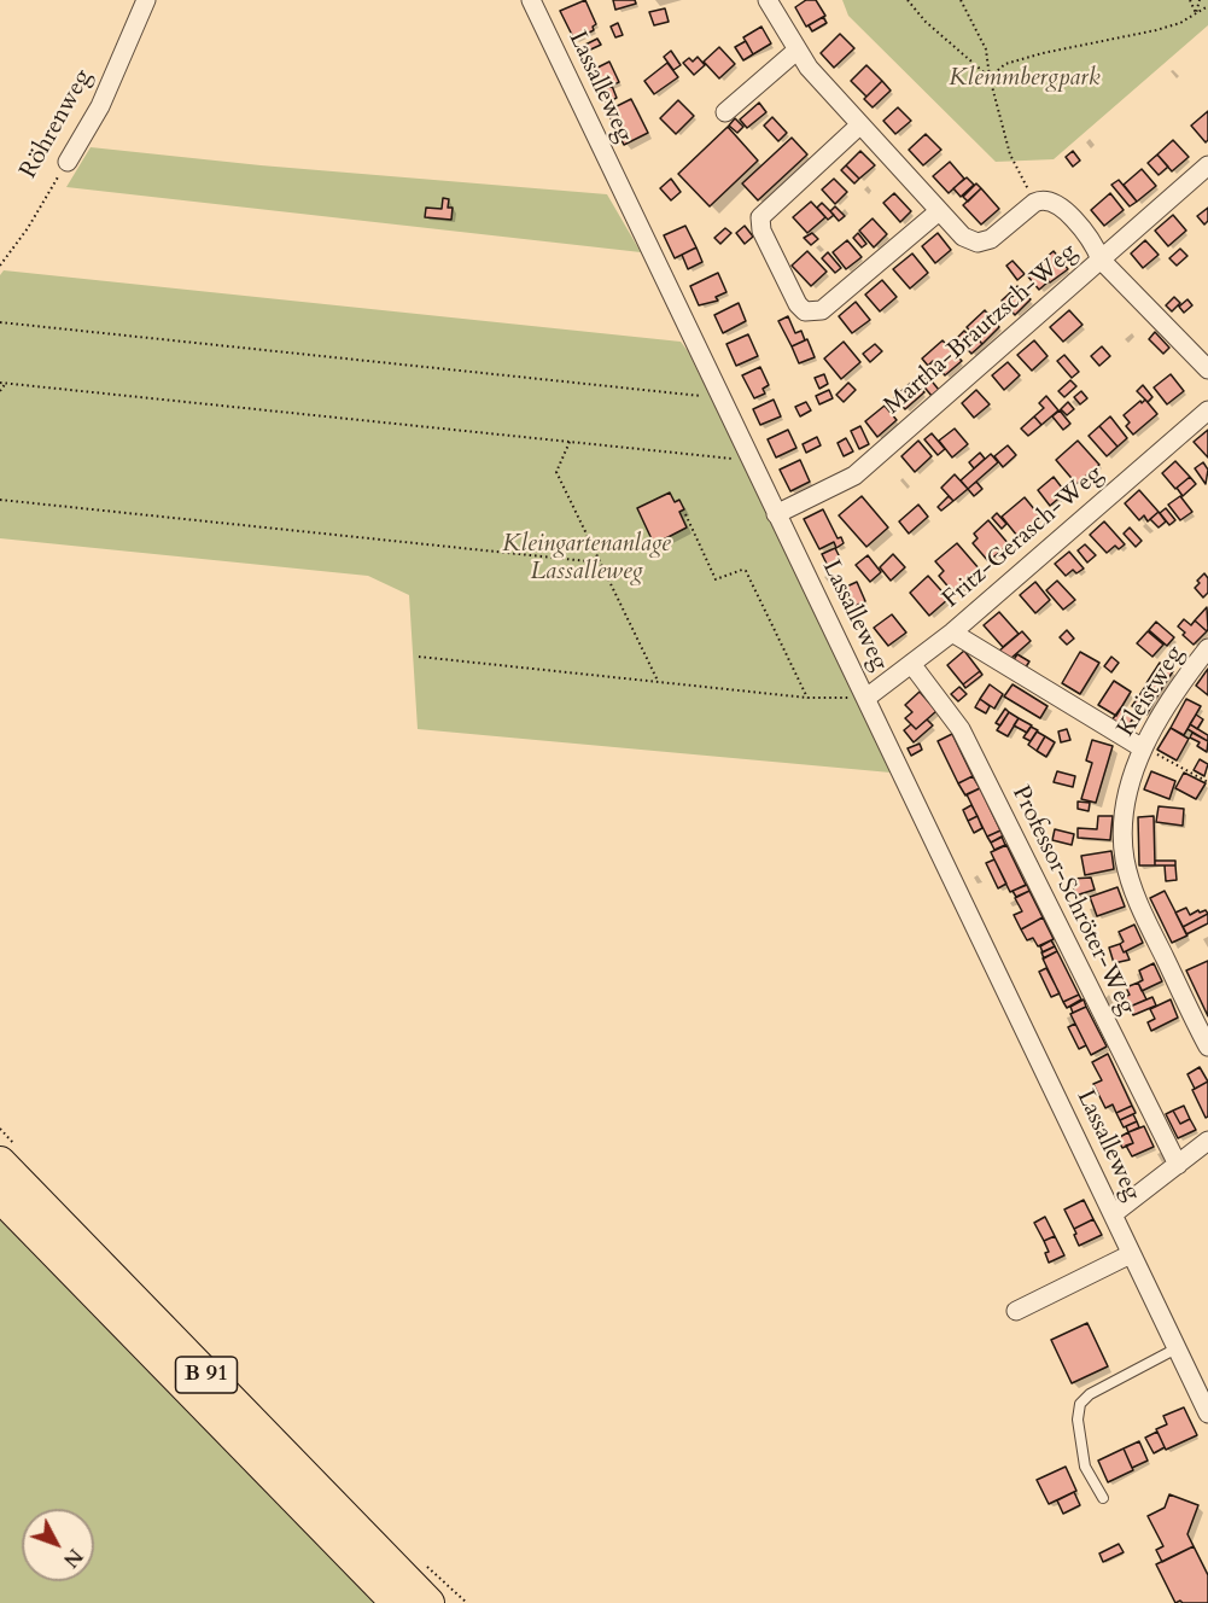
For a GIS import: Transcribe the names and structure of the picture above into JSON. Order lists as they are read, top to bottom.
{
  "streets": {
    "highway": ["B 91"],
    "street": [
      "Lassalleweg",
      "Röhrenweg",
      "Martha-Brautzsch-Weg",
      "Fritz-Gerasch-Weg",
      "Kleistweg",
      "Professor-Schröter-Weg"
    ]
  },
  "crossings": [
    ["Lassalleweg", "Martha-Brautzsch-Weg"],
    ["Lassalleweg", "Fritz-Gerasch-Weg"],
    ["Fritz-Gerasch-Weg", "Professor-Schröter-Weg"]
  ],
  "parks": ["Klemmbergpark", "Kleingartenanlage Lassalleweg"],
  "north": "bottom right"
}
